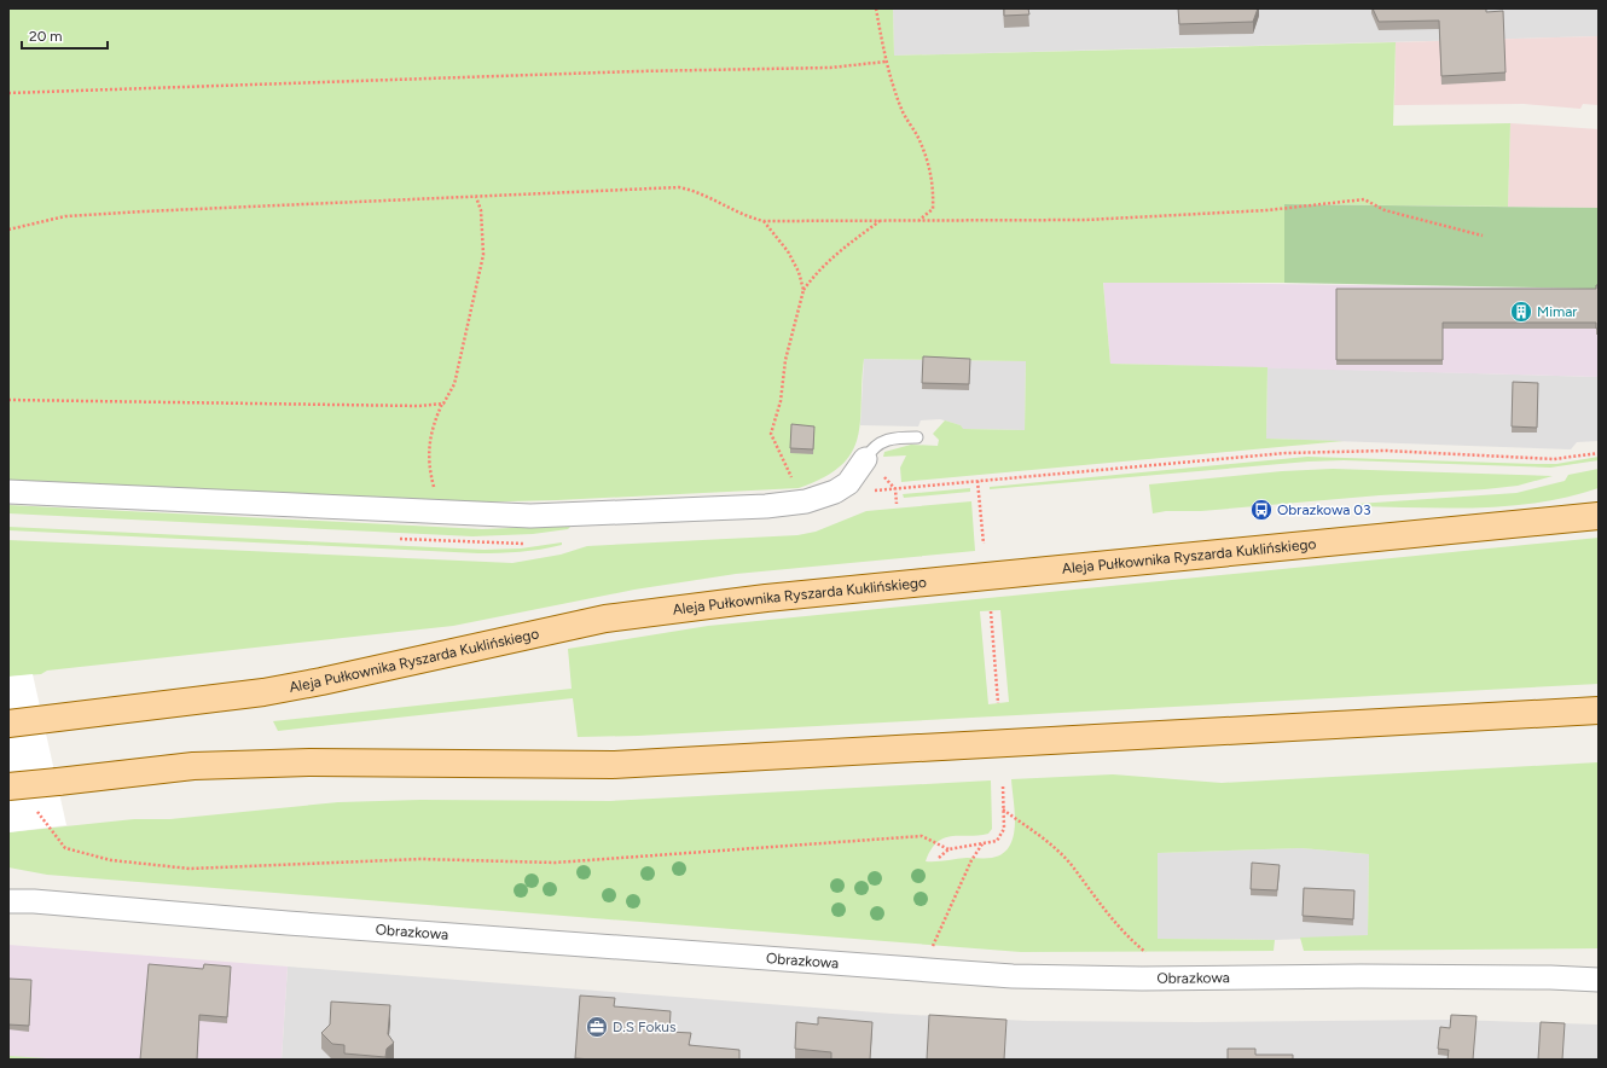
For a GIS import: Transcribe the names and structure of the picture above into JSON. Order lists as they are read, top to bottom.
{
  "streets": {
    "main road": ["Aleja Pułkownika Ryszarda Kuklińskiego"],
    "street": ["Obrazkowa"]
  },
  "places": {
    "building": ["Mimar"],
    "bus stop": ["Obrazkowa 03"],
    "office": ["D.S Fokus"]
  },
  "scale_bar": "20 m"
}
